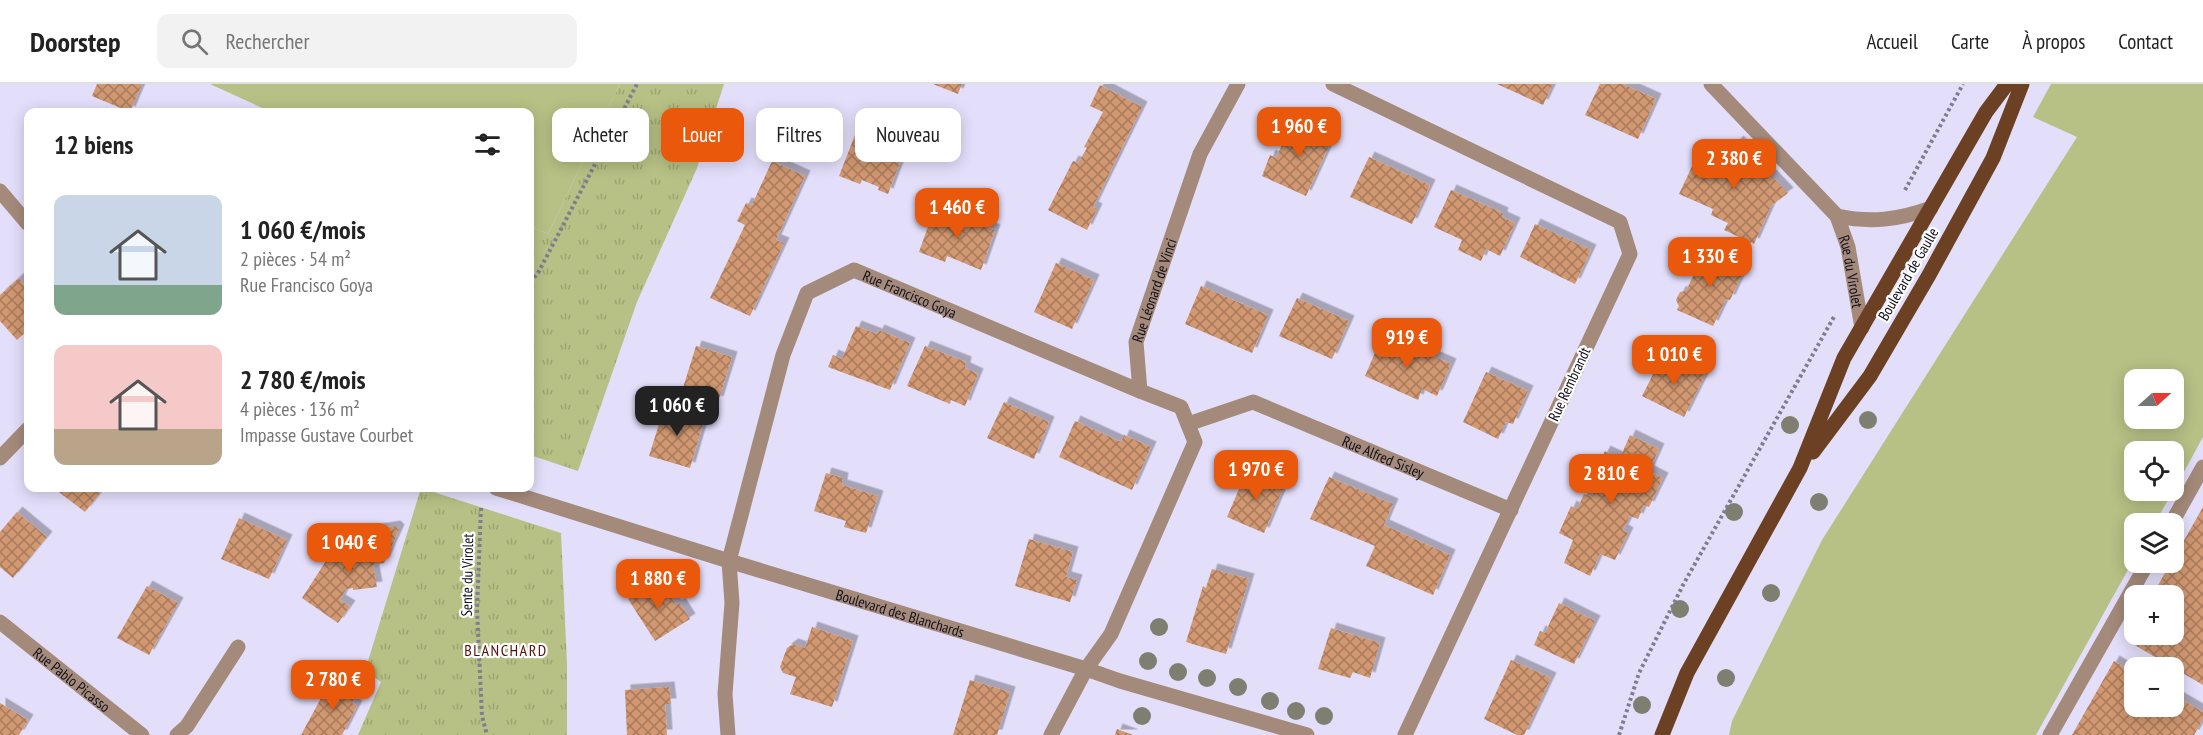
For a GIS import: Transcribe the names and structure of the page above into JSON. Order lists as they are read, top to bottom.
{
  "streets": {
    "main road": ["Boulevard de Gaulle"],
    "street": [
      "Rue du Virolet",
      "Rue Léonard de Vinci",
      "Rue Francisco Goya",
      "Rue Rembrandt",
      "Rue Alfred Sisley",
      "Boulevard des Blanchards",
      "Rue Pablo Picasso"
    ],
    "path": ["Sente du Virolet"]
  },
  "crossings": [
    ["Rue du Virolet", "Boulevard de Gaulle"],
    ["Rue Léonard de Vinci", "Rue Francisco Goya"],
    ["Rue Francisco Goya", "Boulevard des Blanchards"],
    ["Rue Rembrandt", "Rue Alfred Sisley"]
  ],
  "districts": ["BLANCHARD"],
  "north": "right",
  "page": {
    "header": "Doorstep",
    "search": "Rechercher",
    "nav": [
      "Accueil",
      "Carte",
      "À propos",
      "Contact"
    ],
    "price": [
      "1 960 €",
      "2 380 €",
      "1 460 €",
      "1 330 €",
      "919 €",
      "1 010 €",
      "1 060 €",
      "1 970 €",
      "2 810 €",
      "1 040 €",
      "1 880 €",
      "2 780 €"
    ],
    "chip": [
      "Acheter",
      "Louer",
      "Filtres",
      "Nouveau"
    ],
    "heading": "12 biens",
    "list": [
      {
        "name": "1 060 €/mois",
        "note": "2 pièces · 54 m² · Rue Francisco Goya"
      },
      {
        "name": "2 780 €/mois",
        "note": "4 pièces · 136 m² · Impasse Gustave Courbet"
      }
    ],
    "map_buttons": ["+", "−"]
  }
}
